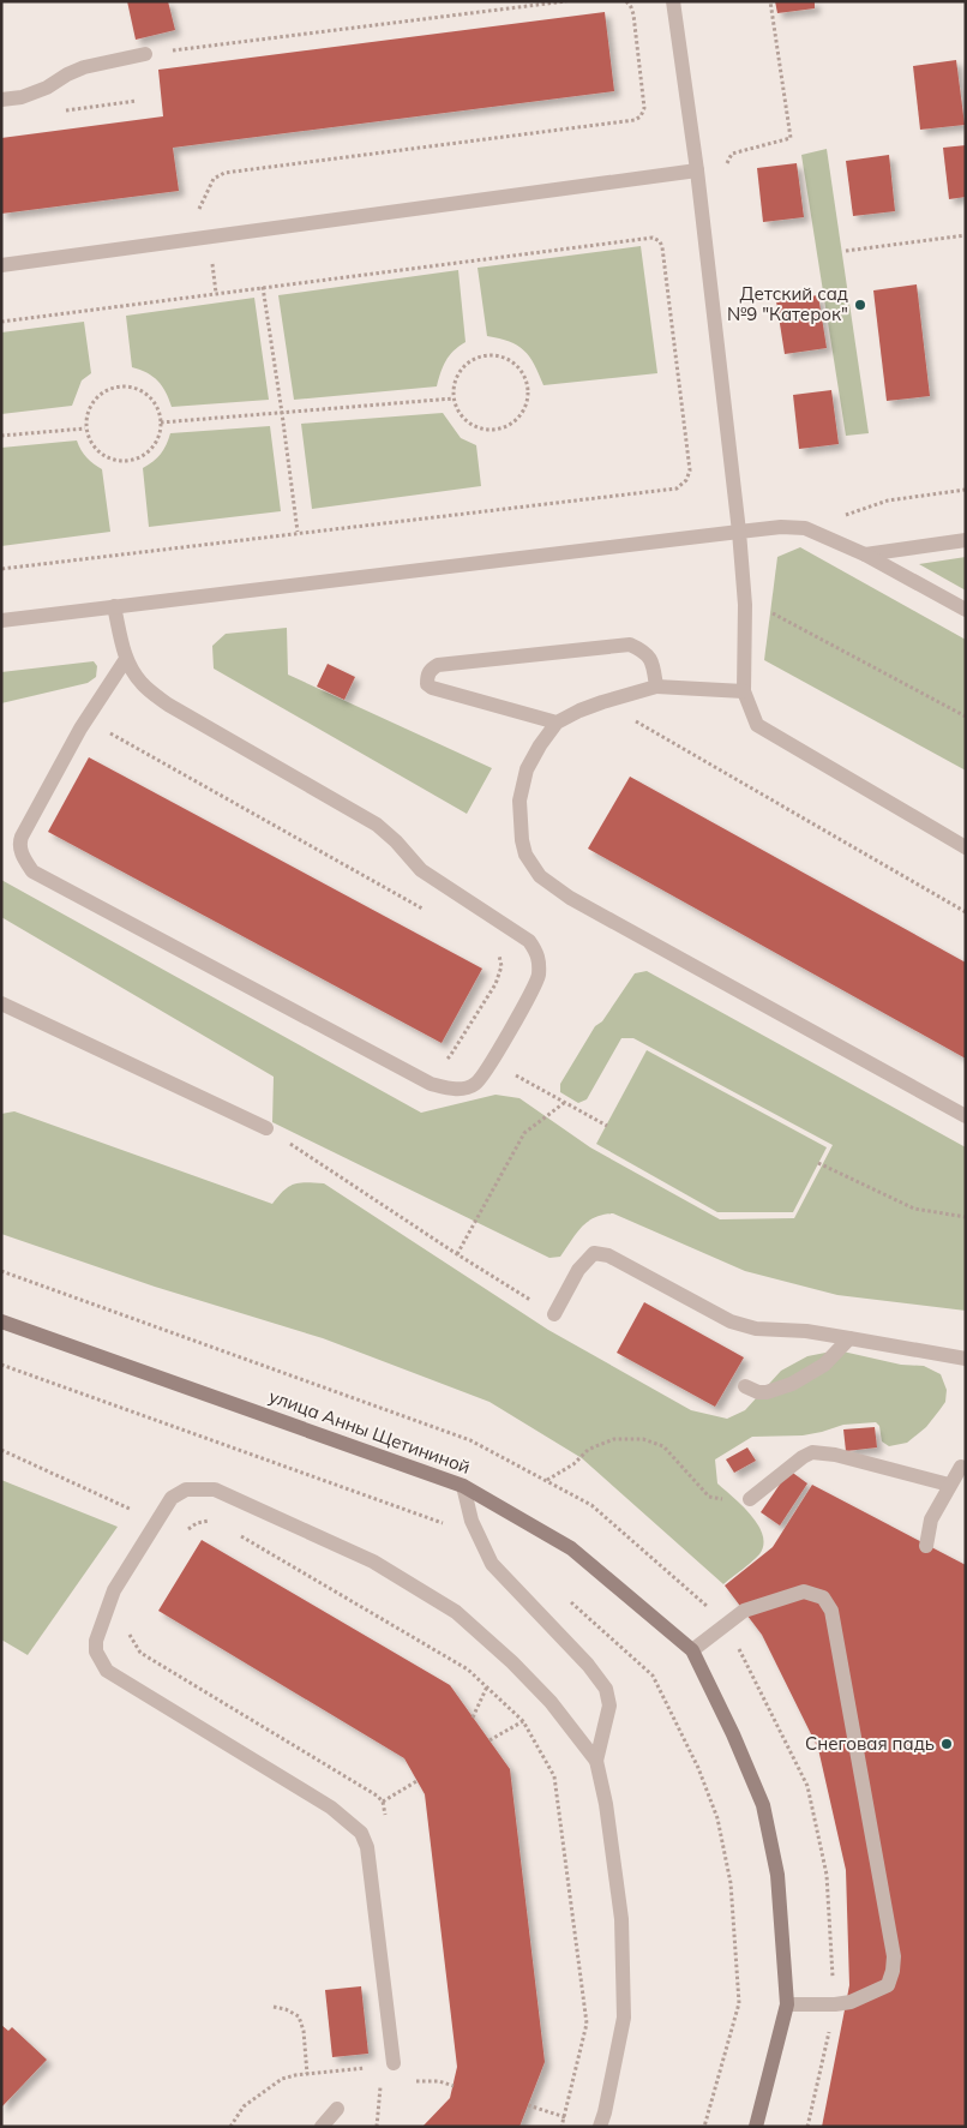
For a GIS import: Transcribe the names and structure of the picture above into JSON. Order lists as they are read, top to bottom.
{
  "streets": {
    "main road": ["улица Анны Щетининой"]
  },
  "places": ["Детский сад №9 \"Катерок\"", "Снеговая падь"]
}
